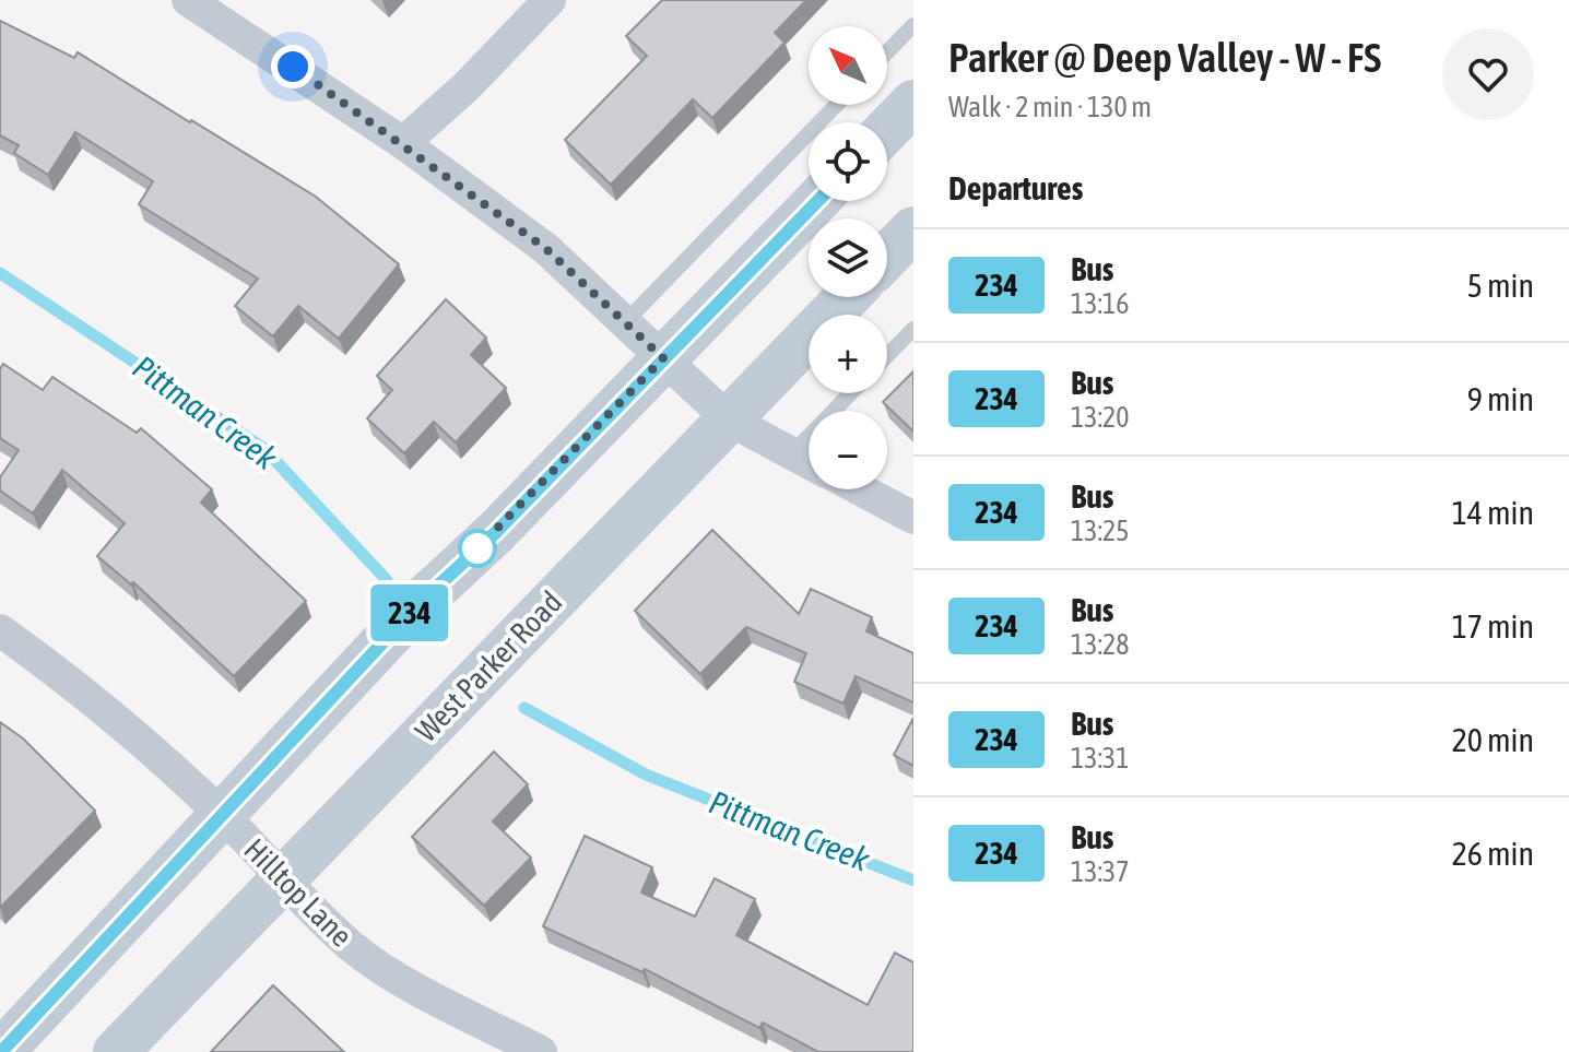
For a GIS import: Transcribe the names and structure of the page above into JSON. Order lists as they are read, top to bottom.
{
  "streets": {
    "main road": ["West Parker Road"],
    "street": ["Hilltop Lane"]
  },
  "crossings": [
    ["West Parker Road", "Hilltop Lane"]
  ],
  "water": ["Pittman Creek"],
  "lines": ["bus line 234"],
  "north": "top left",
  "page": {
    "on_map": "234",
    "heading": [
      ["Parker @ Deep Valley - W - FS", "Walk · 2 min · 130 m"],
      "Departures"
    ],
    "map_buttons": ["+", "−"],
    "list": [
      {
        "mark": "234",
        "name": "Bus",
        "note": "13:16",
        "value": "5 min"
      },
      {
        "mark": "234",
        "name": "Bus",
        "note": "13:20",
        "value": "9 min"
      },
      {
        "mark": "234",
        "name": "Bus",
        "note": "13:25",
        "value": "14 min"
      },
      {
        "mark": "234",
        "name": "Bus",
        "note": "13:28",
        "value": "17 min"
      },
      {
        "mark": "234",
        "name": "Bus",
        "note": "13:31",
        "value": "20 min"
      },
      {
        "mark": "234",
        "name": "Bus",
        "note": "13:37",
        "value": "26 min"
      }
    ]
  }
}
